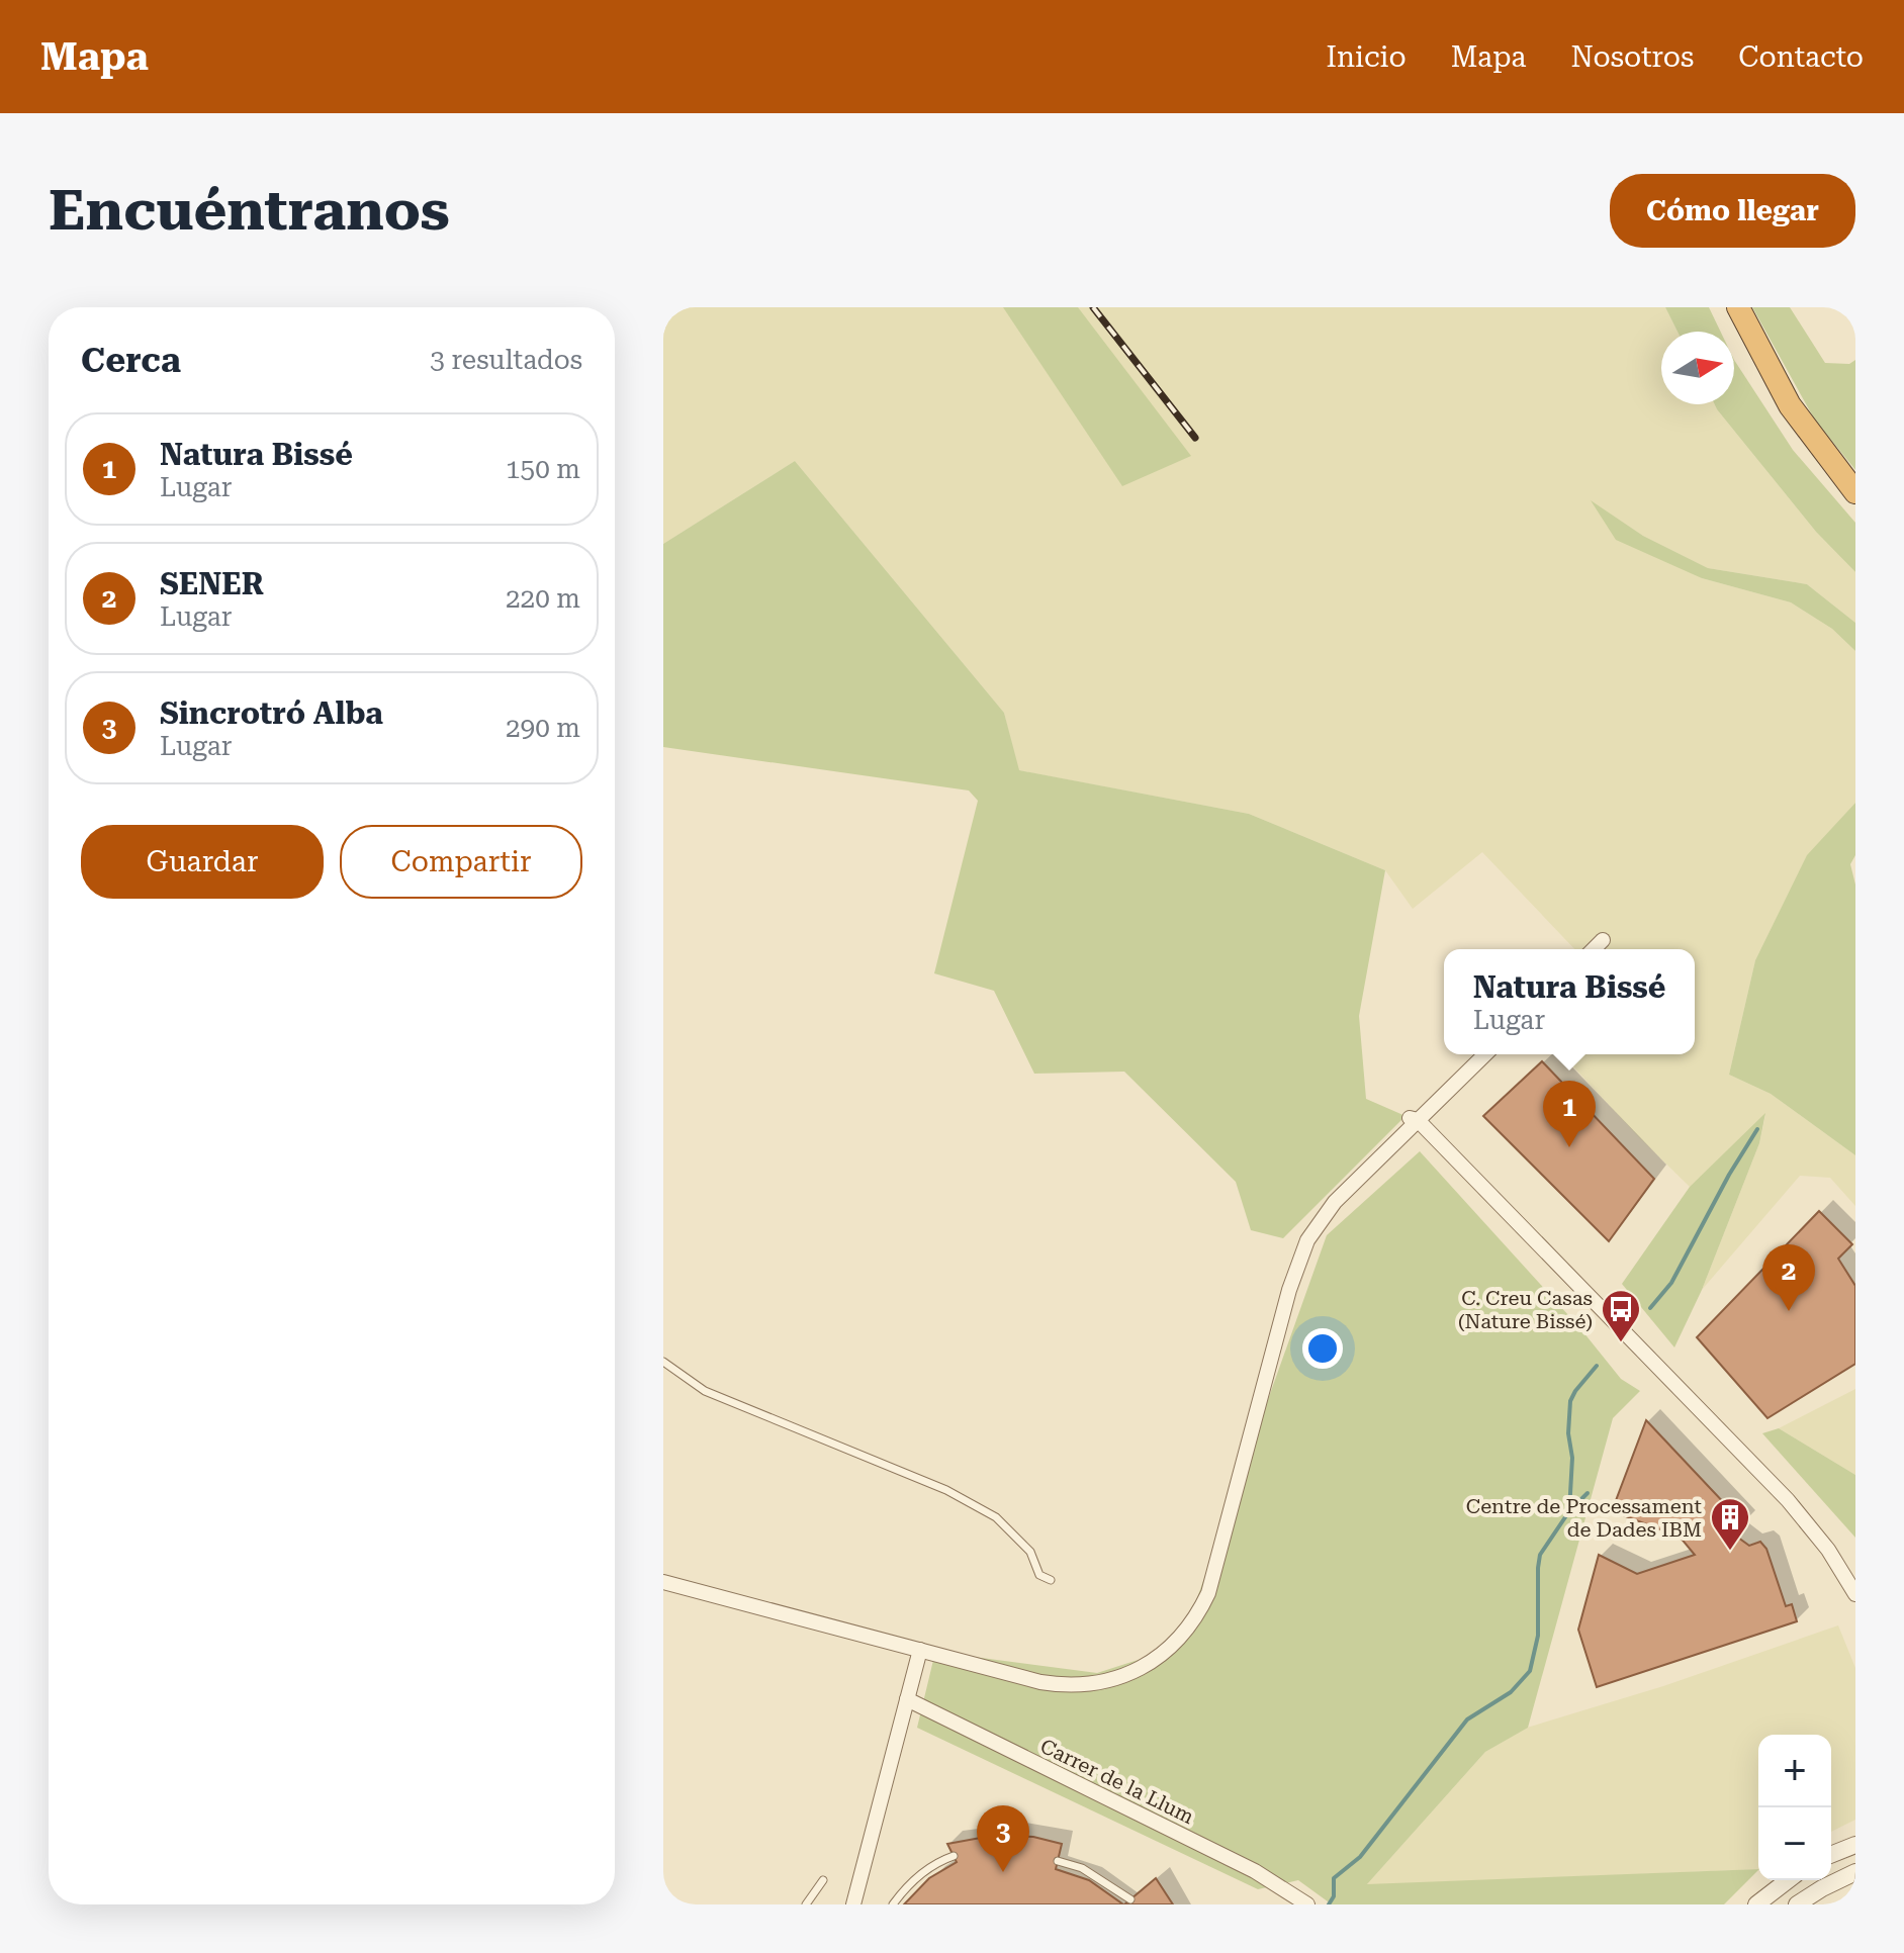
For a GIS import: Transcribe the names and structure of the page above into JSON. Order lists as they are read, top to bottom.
{
  "streets": {
    "street": ["Carrer de la Llum"]
  },
  "places": {
    "bus stop": ["C. Creu Casas (Nature Bissé)"],
    "building": ["Centre de Processament de Dades IBM"]
  },
  "north": "right",
  "page": {
    "header": "Mapa",
    "nav": [
      "Inicio",
      "Mapa",
      "Nosotros",
      "Contacto"
    ],
    "buttons": [
      "Cómo llegar",
      ["Guardar", "Compartir"]
    ],
    "title": "Encuéntranos",
    "heading": ["Cerca", "3 resultados"],
    "list": [
      {
        "mark": "1",
        "name": "Natura Bissé",
        "note": "Lugar",
        "value": "150 m"
      },
      {
        "mark": "2",
        "name": "SENER",
        "note": "Lugar",
        "value": "220 m"
      },
      {
        "mark": "3",
        "name": "Sincrotró Alba",
        "note": "Lugar",
        "value": "290 m"
      }
    ],
    "popup": ["Natura Bissé", "Lugar"],
    "pins": ["1", "2", "3"],
    "map_buttons": ["+", "−"]
  }
}
